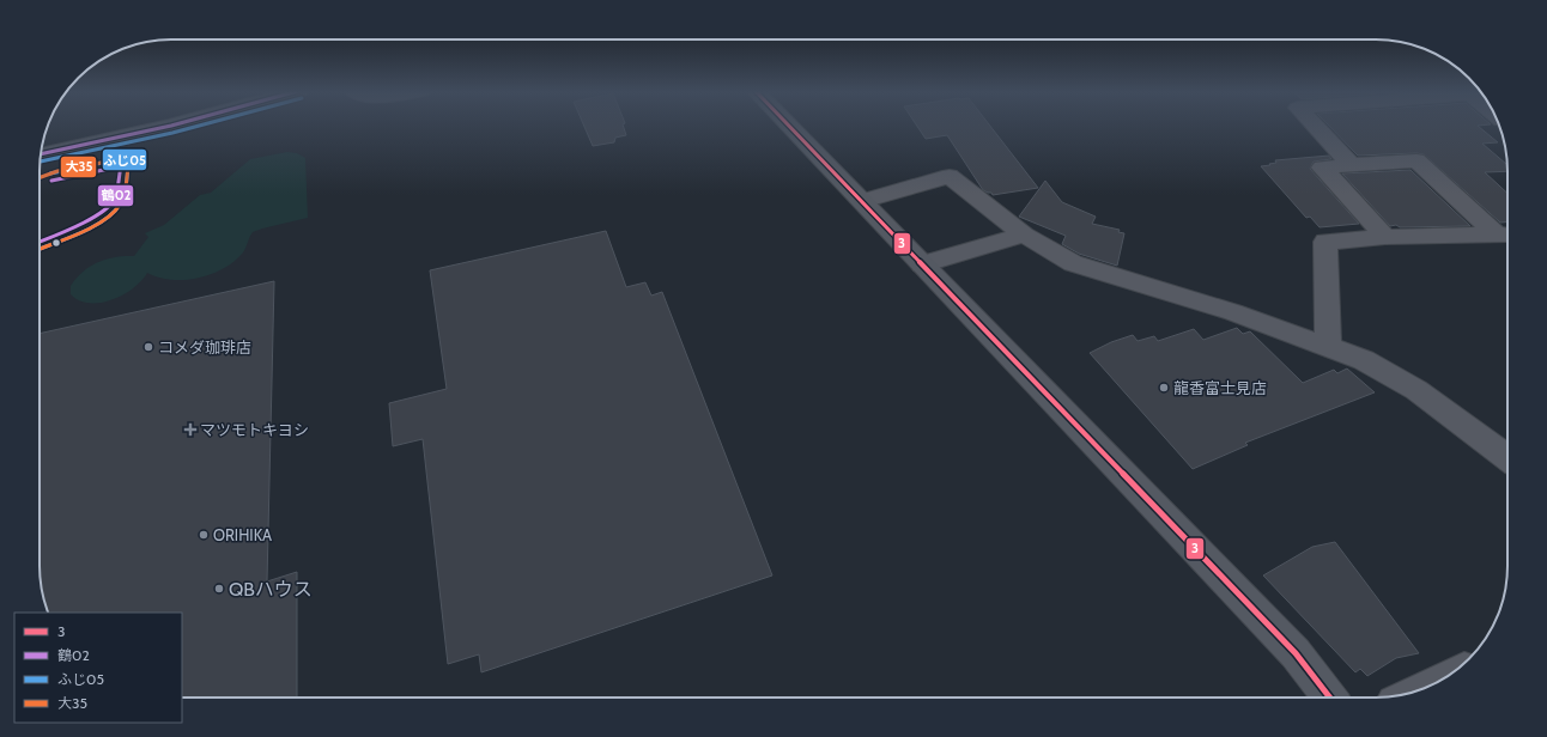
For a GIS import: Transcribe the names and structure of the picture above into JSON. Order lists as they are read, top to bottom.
{
  "places": {
    "other": [
      "コメダ珈琲店",
      "龍香富士見店",
      "ORIHIKA",
      "QBハウス"
    ],
    "health": ["マツモトキヨシ"]
  },
  "lines": [
    "transit line 3",
    "transit line 鶴02",
    "transit line ふじ05",
    "transit line 大35"
  ],
  "legend": [
    "3",
    "鶴02",
    "ふじ05",
    "大35"
  ]
}
